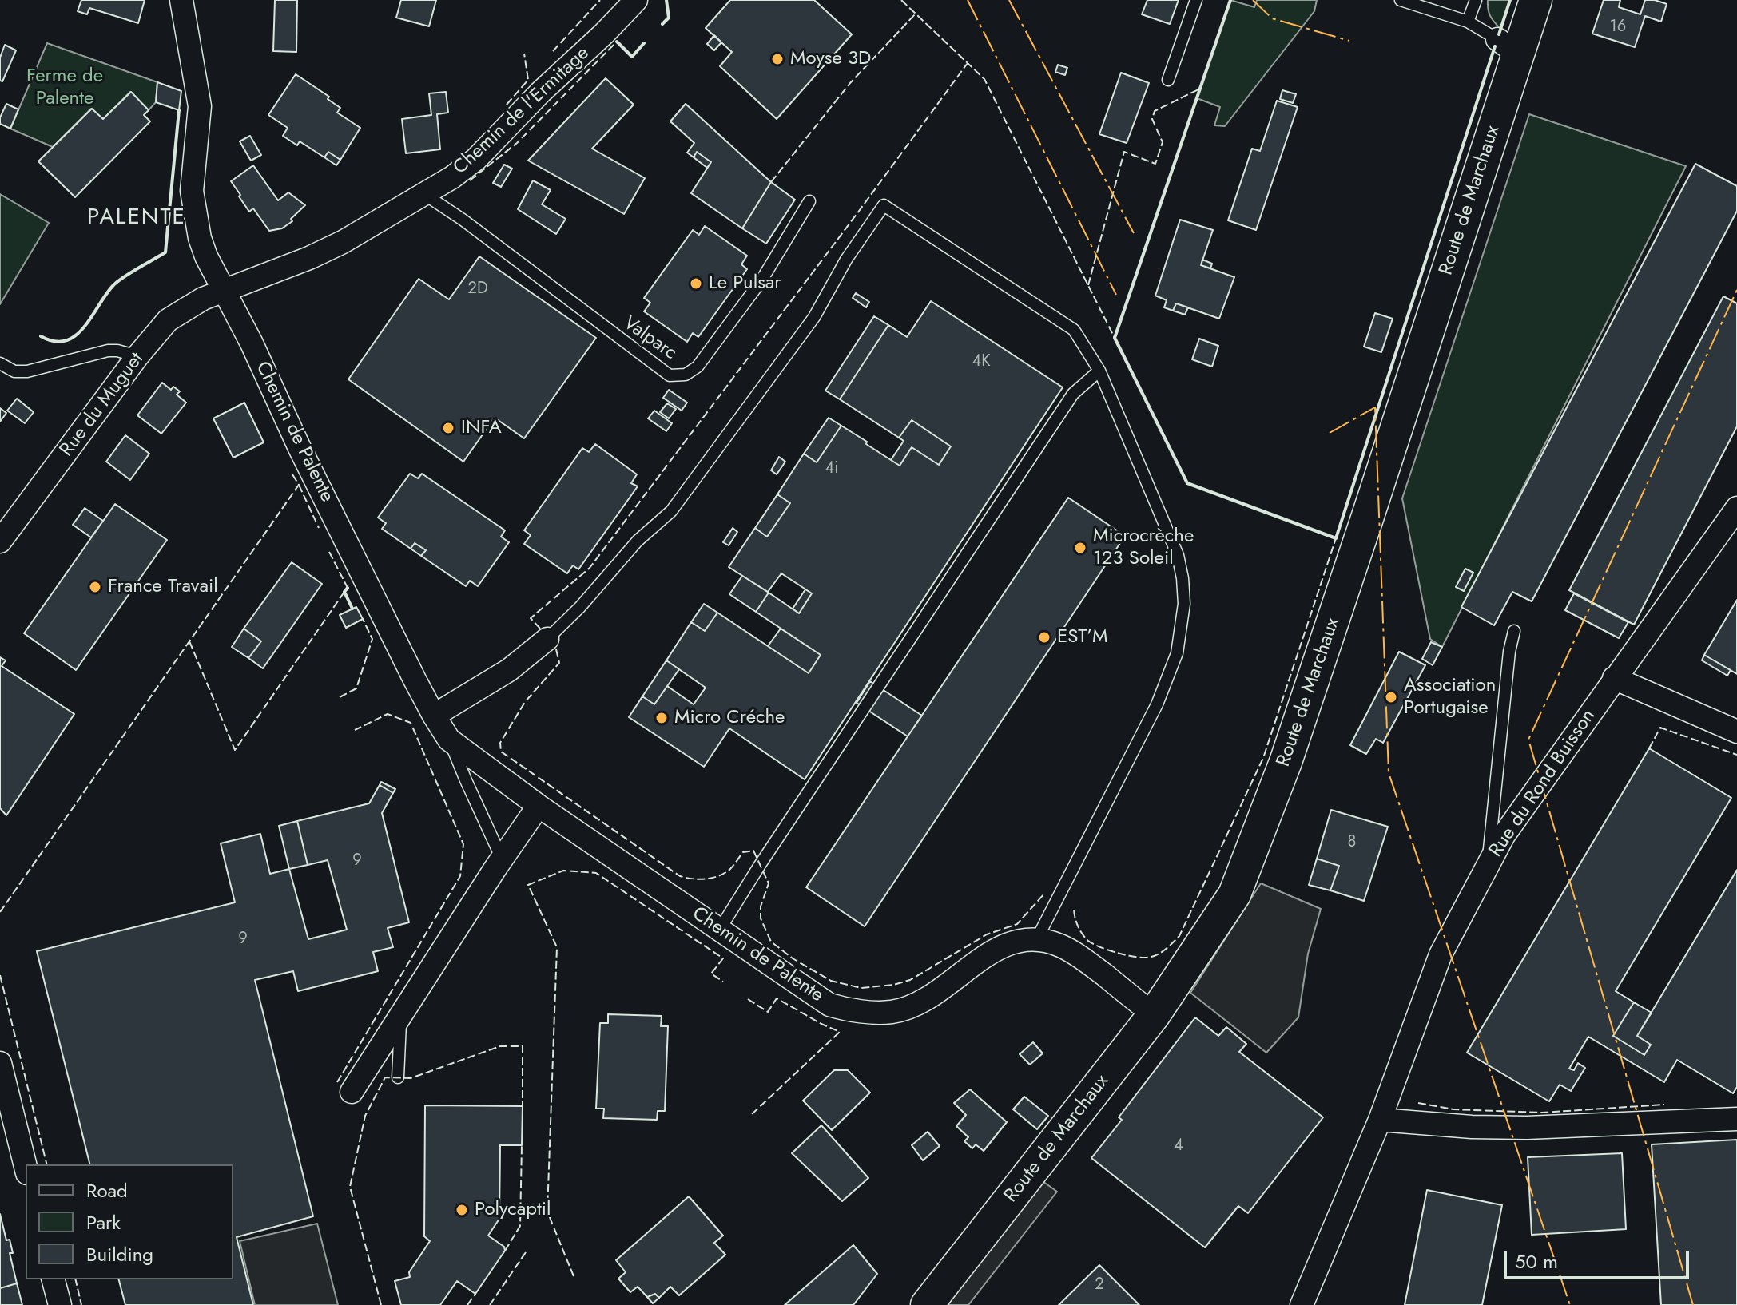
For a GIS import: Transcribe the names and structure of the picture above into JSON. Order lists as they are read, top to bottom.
{
  "streets": {
    "main road": ["Route de Marchaux"],
    "street": [
      "Chemin de l'Ermitage",
      "Rue du Muguet",
      "Chemin de Palente",
      "Rue du Rond Buisson"
    ],
    "lane": ["Valparc"]
  },
  "crossings": [
    ["Chemin de l'Ermitage", "Valparc"],
    ["Chemin de l'Ermitage", "Rue du Muguet"],
    ["Chemin de l'Ermitage", "Chemin de Palente"],
    ["Route de Marchaux", "Chemin de Palente"],
    ["Rue du Muguet", "Chemin de Palente"]
  ],
  "districts": ["PALENTE"],
  "parks": ["Ferme de Palente"],
  "places": [
    "Moyse 3D",
    "Le Pulsar",
    "INFA",
    "Microcrèche 123 Soleil",
    "France Travail",
    "EST’M",
    "Association Portugaise",
    "Micro Créche",
    "Polycaptil"
  ],
  "house_numbers": [
    "16",
    "2D",
    "4K",
    "4i",
    "8",
    "9",
    "9",
    "4",
    "2"
  ],
  "legend": ["Road", "Park", "Building"],
  "scale_bar": "50 m"
}
